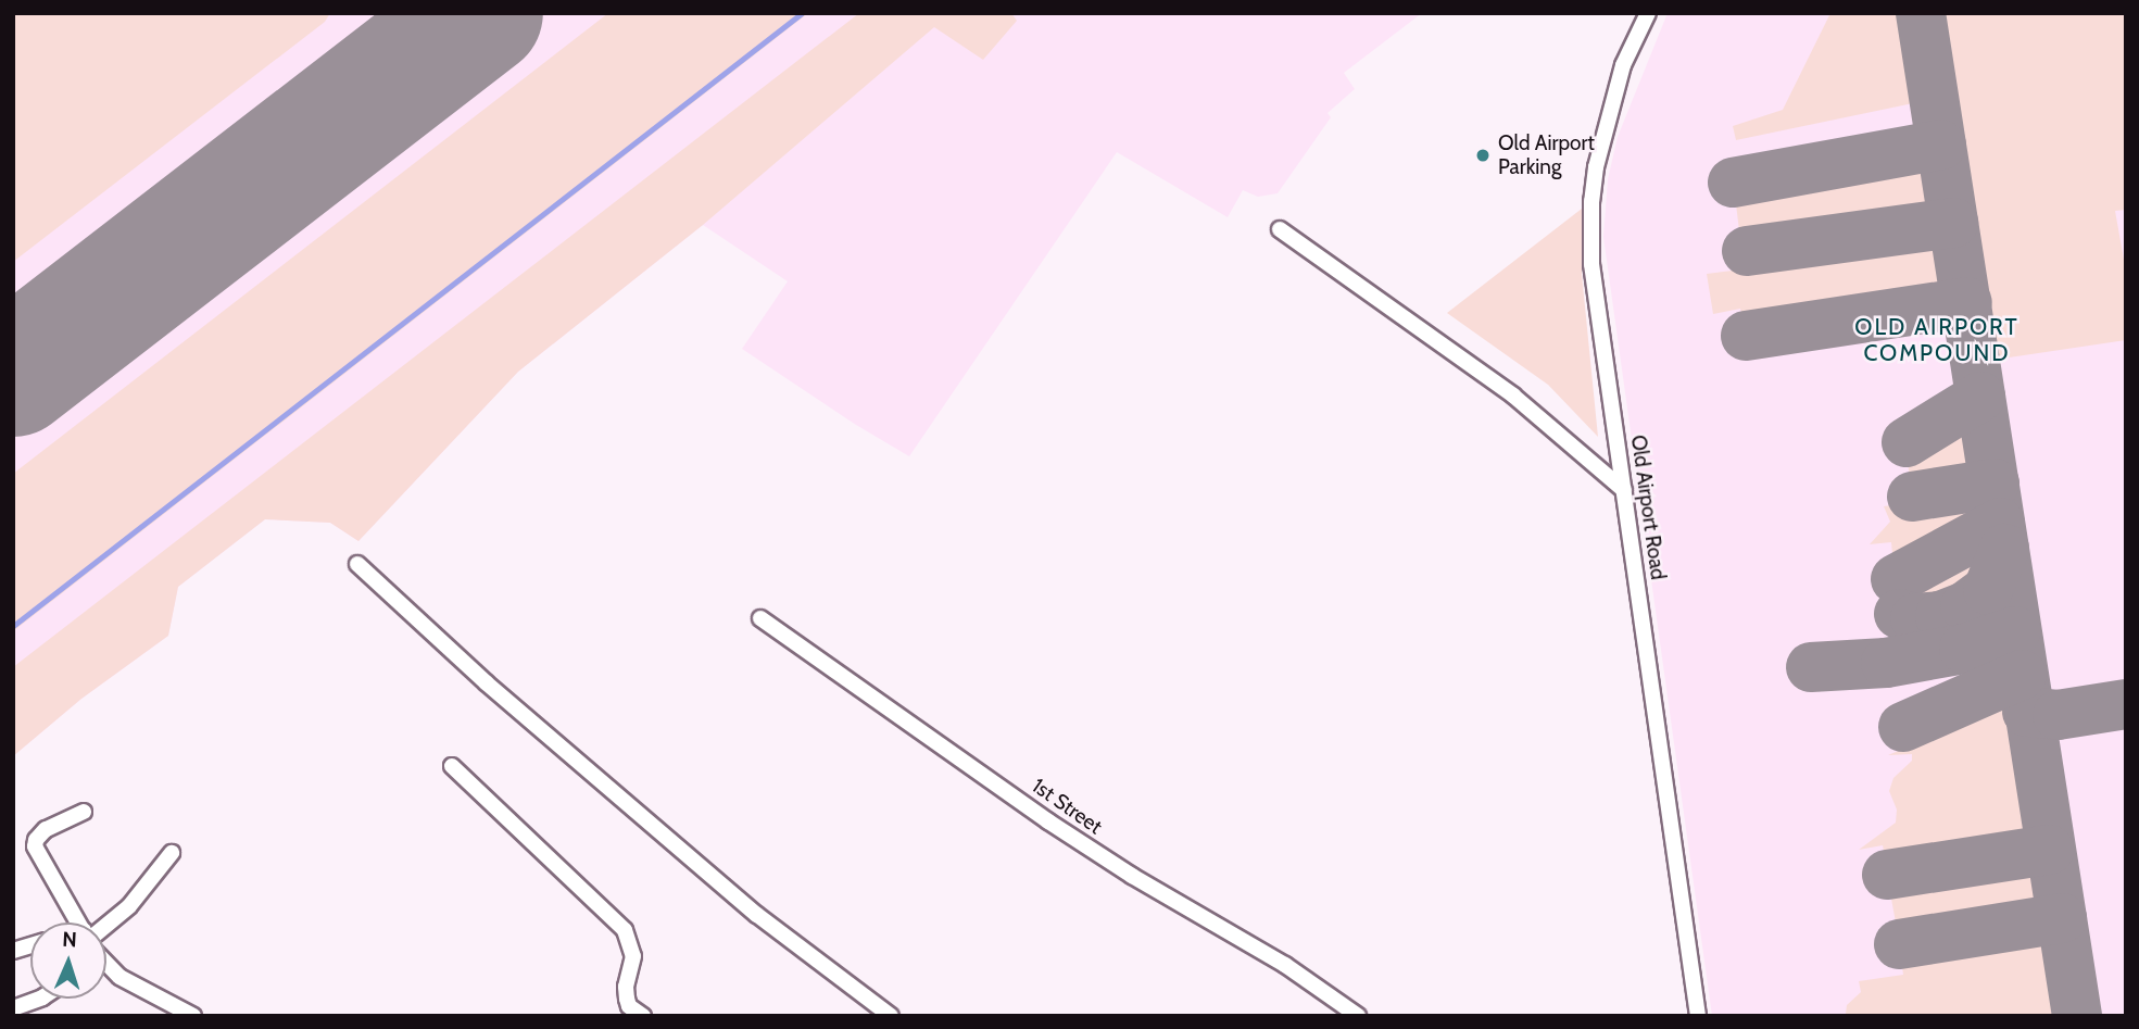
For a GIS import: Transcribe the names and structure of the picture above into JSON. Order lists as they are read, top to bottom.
{
  "streets": {
    "street": ["Old Airport Road", "1st Street"]
  },
  "districts": ["OLD AIRPORT COMPOUND"],
  "places": ["Old Airport Parking"],
  "north": "top"
}
